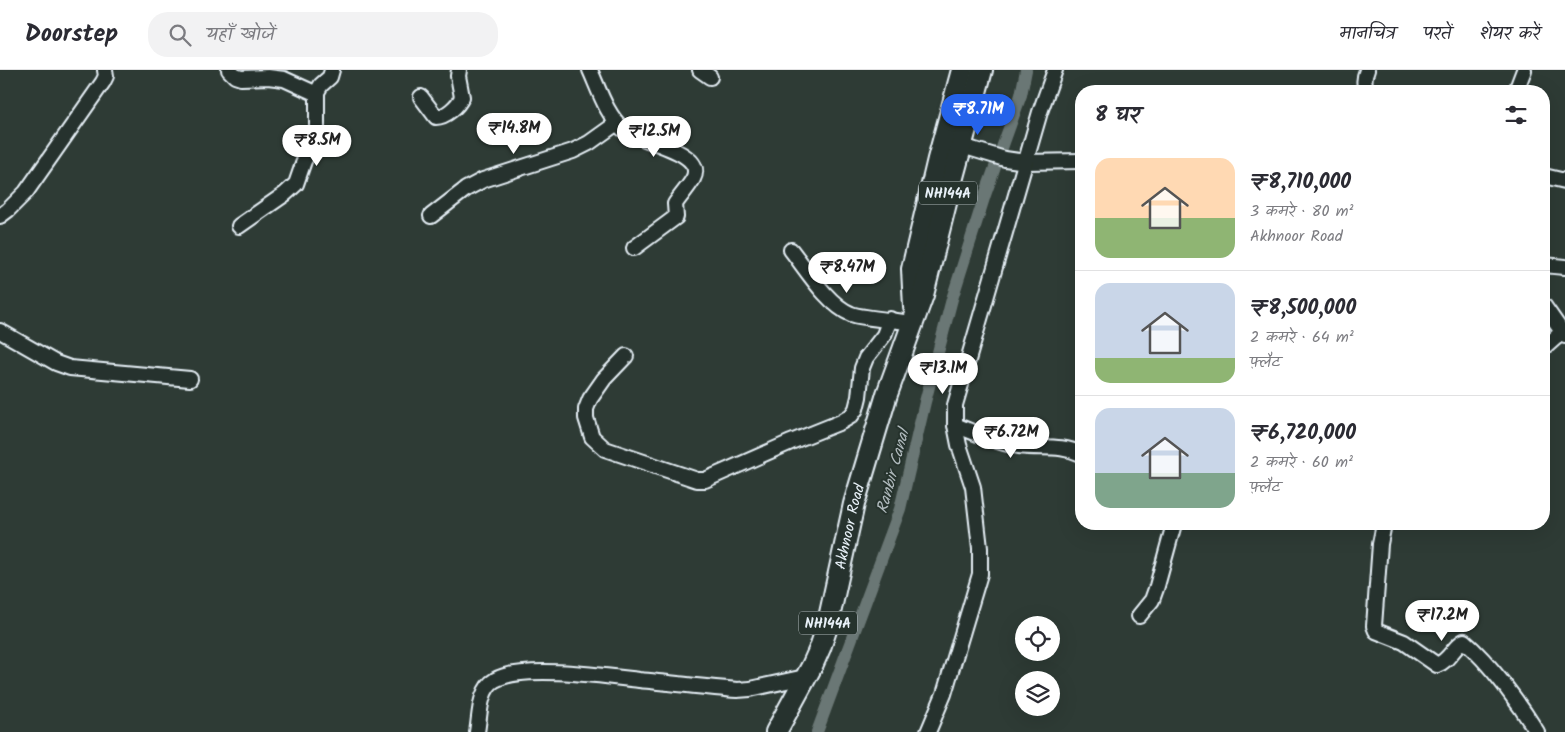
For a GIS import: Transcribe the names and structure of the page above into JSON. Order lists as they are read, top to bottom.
{
  "streets": {
    "highway": ["NH144A", "Akhnoor Road"]
  },
  "water": ["Ranbir Canal"],
  "page": {
    "header": "Doorstep",
    "search": "यहाँ खोजें",
    "nav": ["मानचित्र", "परतें", "शेयर करें"],
    "heading": "8 घर",
    "price": [
      "₹8.71M",
      "₹14.8M",
      "₹12.5M",
      "₹8.5M",
      "₹8.47M",
      "₹13.1M",
      "₹6.72M",
      "₹17.2M"
    ],
    "list": [
      {
        "name": "₹8,710,000",
        "note": "3 कमरे · 80 m² · Akhnoor Road"
      },
      {
        "name": "₹8,500,000",
        "note": "2 कमरे · 64 m² · फ़्लैट"
      },
      {
        "name": "₹6,720,000",
        "note": "2 कमरे · 60 m² · फ़्लैट"
      }
    ]
  }
}
